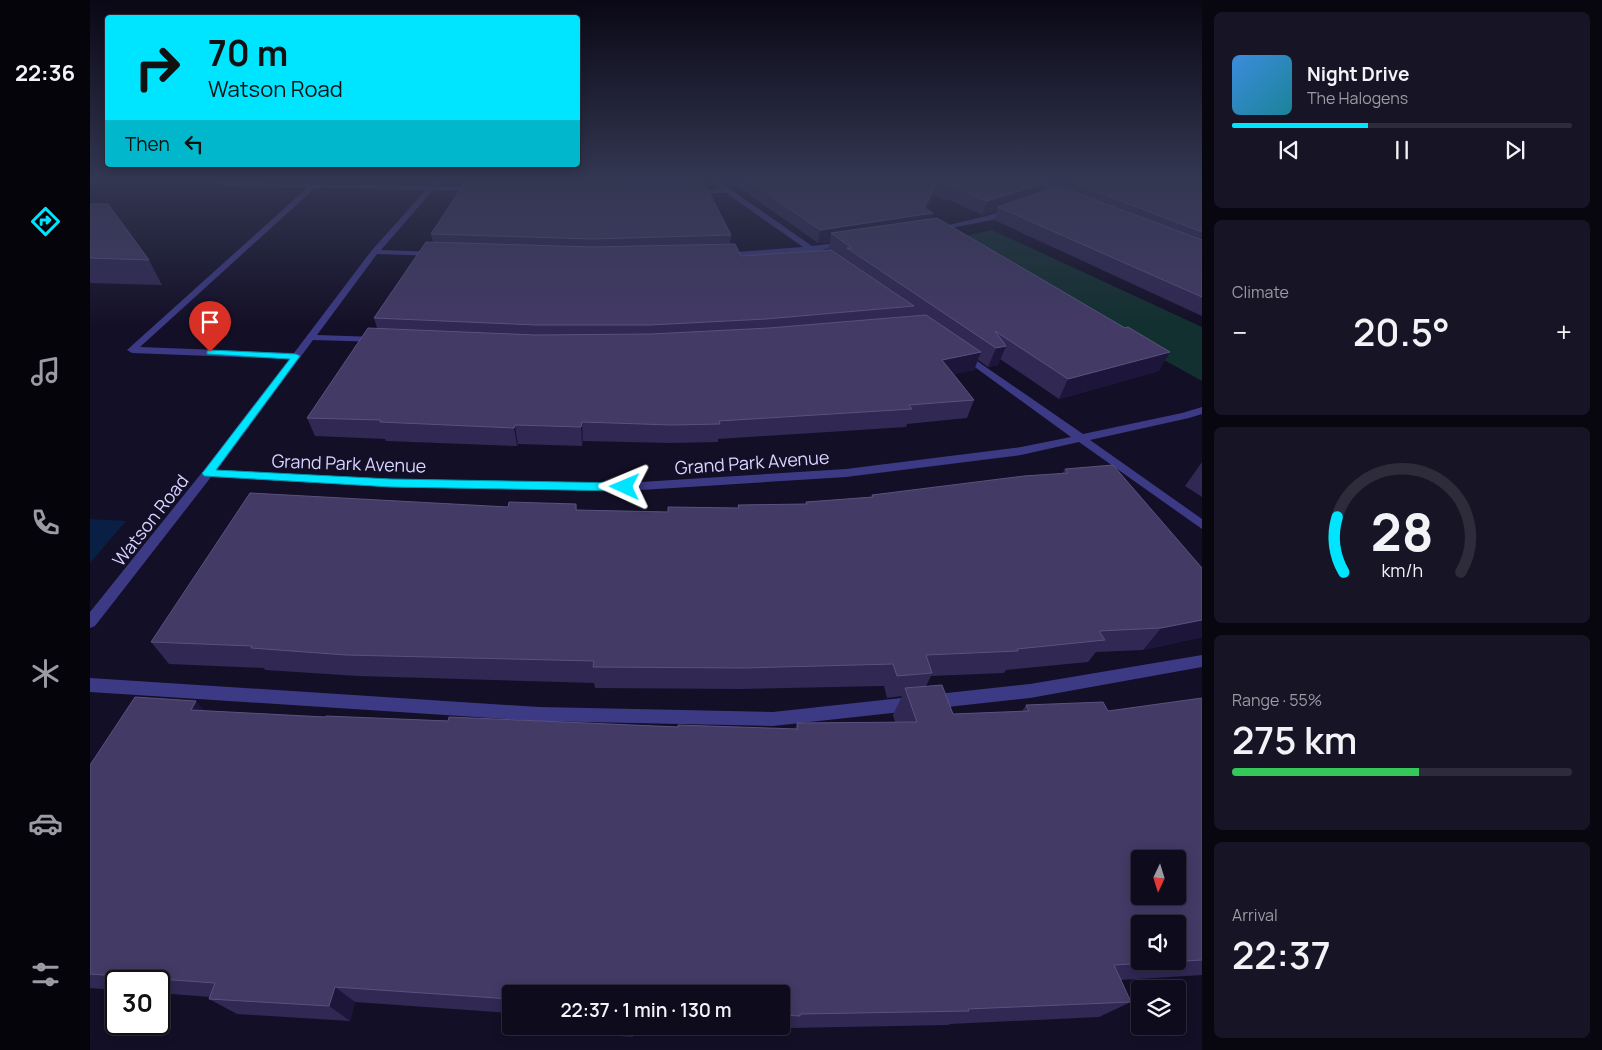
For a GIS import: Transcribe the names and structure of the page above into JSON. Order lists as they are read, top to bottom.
{
  "streets": {
    "street": ["Grand Park Avenue", "Watson Road"]
  },
  "crossings": [
    ["Grand Park Avenue", "Watson Road"]
  ],
  "north": "bottom",
  "page": {
    "tabs": "22:36",
    "turn": ["70 m", "Watson Road"],
    "song": ["Night Drive", "The Halogens"],
    "then": "Then",
    "tile": [
      "Climate",
      ["Range · 55%", "275 km"],
      ["Arrival", "22:37"]
    ],
    "heat": ["−", "20.5°", "+"],
    "limit": "30",
    "trip": "22:37 · 1 min · 130 m",
    "gauge": ["28", "km/h"]
  }
}
